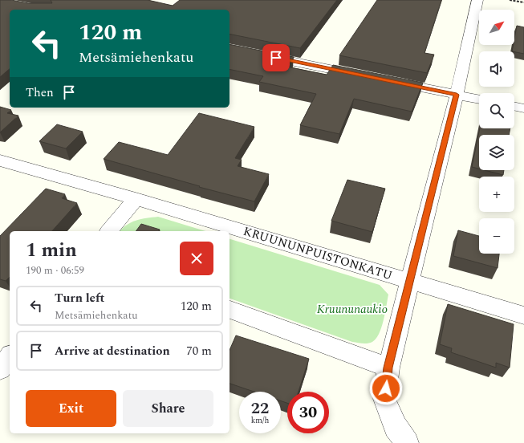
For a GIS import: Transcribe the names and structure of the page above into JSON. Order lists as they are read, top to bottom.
{
  "streets": {
    "street": ["KRUUNUNPUISTONKATU"]
  },
  "parks": ["Kruununaukio"],
  "north": "top right",
  "page": {
    "map_buttons": ["+", "−"],
    "turn": ["120 m", "Metsämiehenkatu"],
    "then": "Then",
    "heading": ["1 min", "190 m · 06:59"],
    "list": [
      {
        "name": "Turn left",
        "note": "Metsämiehenkatu",
        "value": "120 m"
      },
      {
        "name": "Arrive at destination",
        "value": "70 m"
      }
    ],
    "buttons": ["Exit", "Share"],
    "speed": "22 km/h",
    "limit": "30"
  }
}
